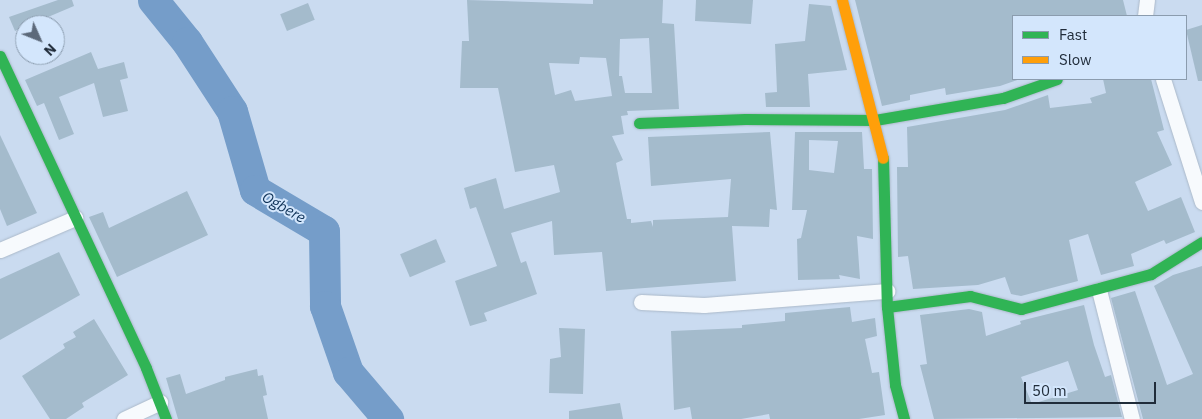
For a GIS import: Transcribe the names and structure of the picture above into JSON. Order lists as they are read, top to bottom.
{
  "water": ["Ogbere"],
  "legend": ["Fast", "Slow"],
  "scale_bar": "50 m",
  "north": "bottom right"
}
